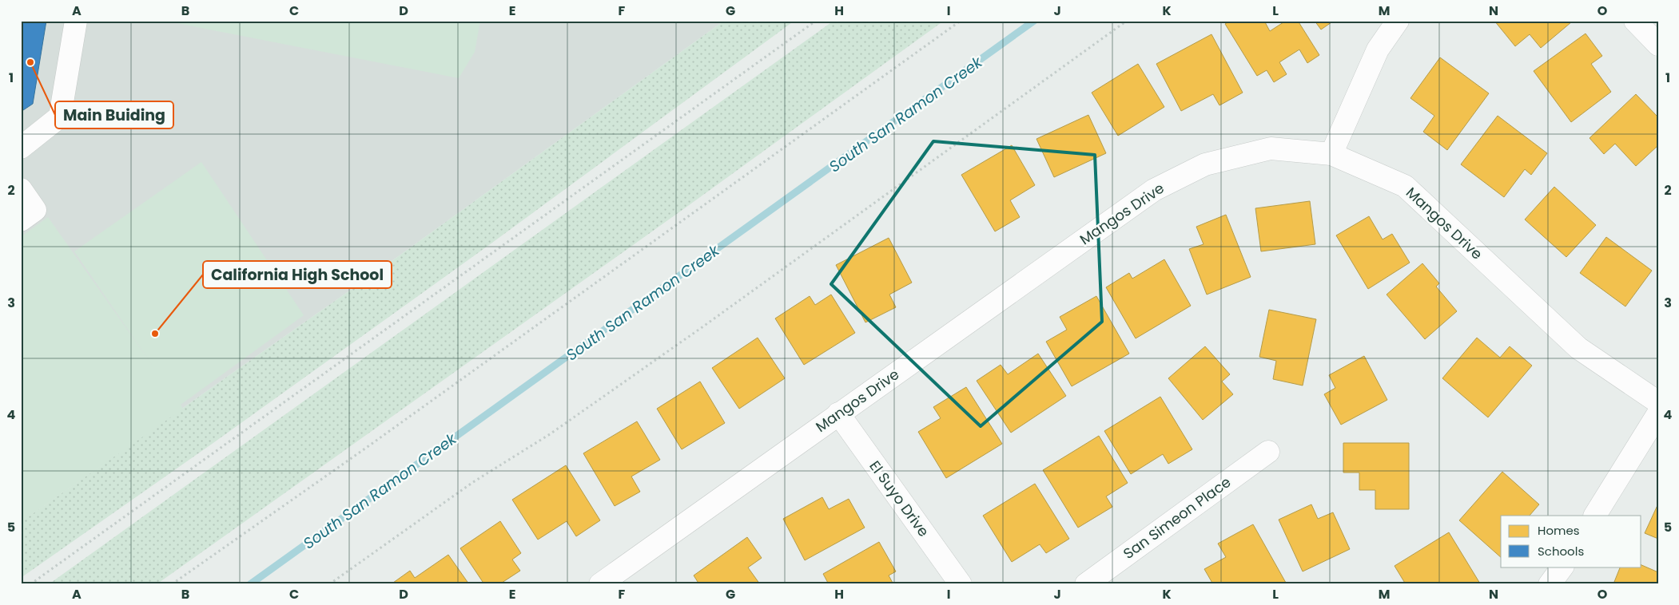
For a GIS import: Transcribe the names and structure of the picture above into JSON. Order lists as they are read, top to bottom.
{
  "streets": {
    "street": ["Mangos Drive", "El Suyo Drive", "San Simeon Place"]
  },
  "crossings": [
    ["Mangos Drive", "El Suyo Drive"]
  ],
  "water": ["South San Ramon Creek"],
  "places": ["Main Buiding", "California High School"],
  "legend": ["Homes", "Schools"],
  "grid": {
    "columns": [
      "A",
      "B",
      "C",
      "D",
      "E",
      "F",
      "G",
      "H",
      "I",
      "J",
      "K",
      "L",
      "M",
      "N",
      "O"
    ],
    "rows": [
      "1",
      "2",
      "3",
      "4",
      "5"
    ]
  }
}
